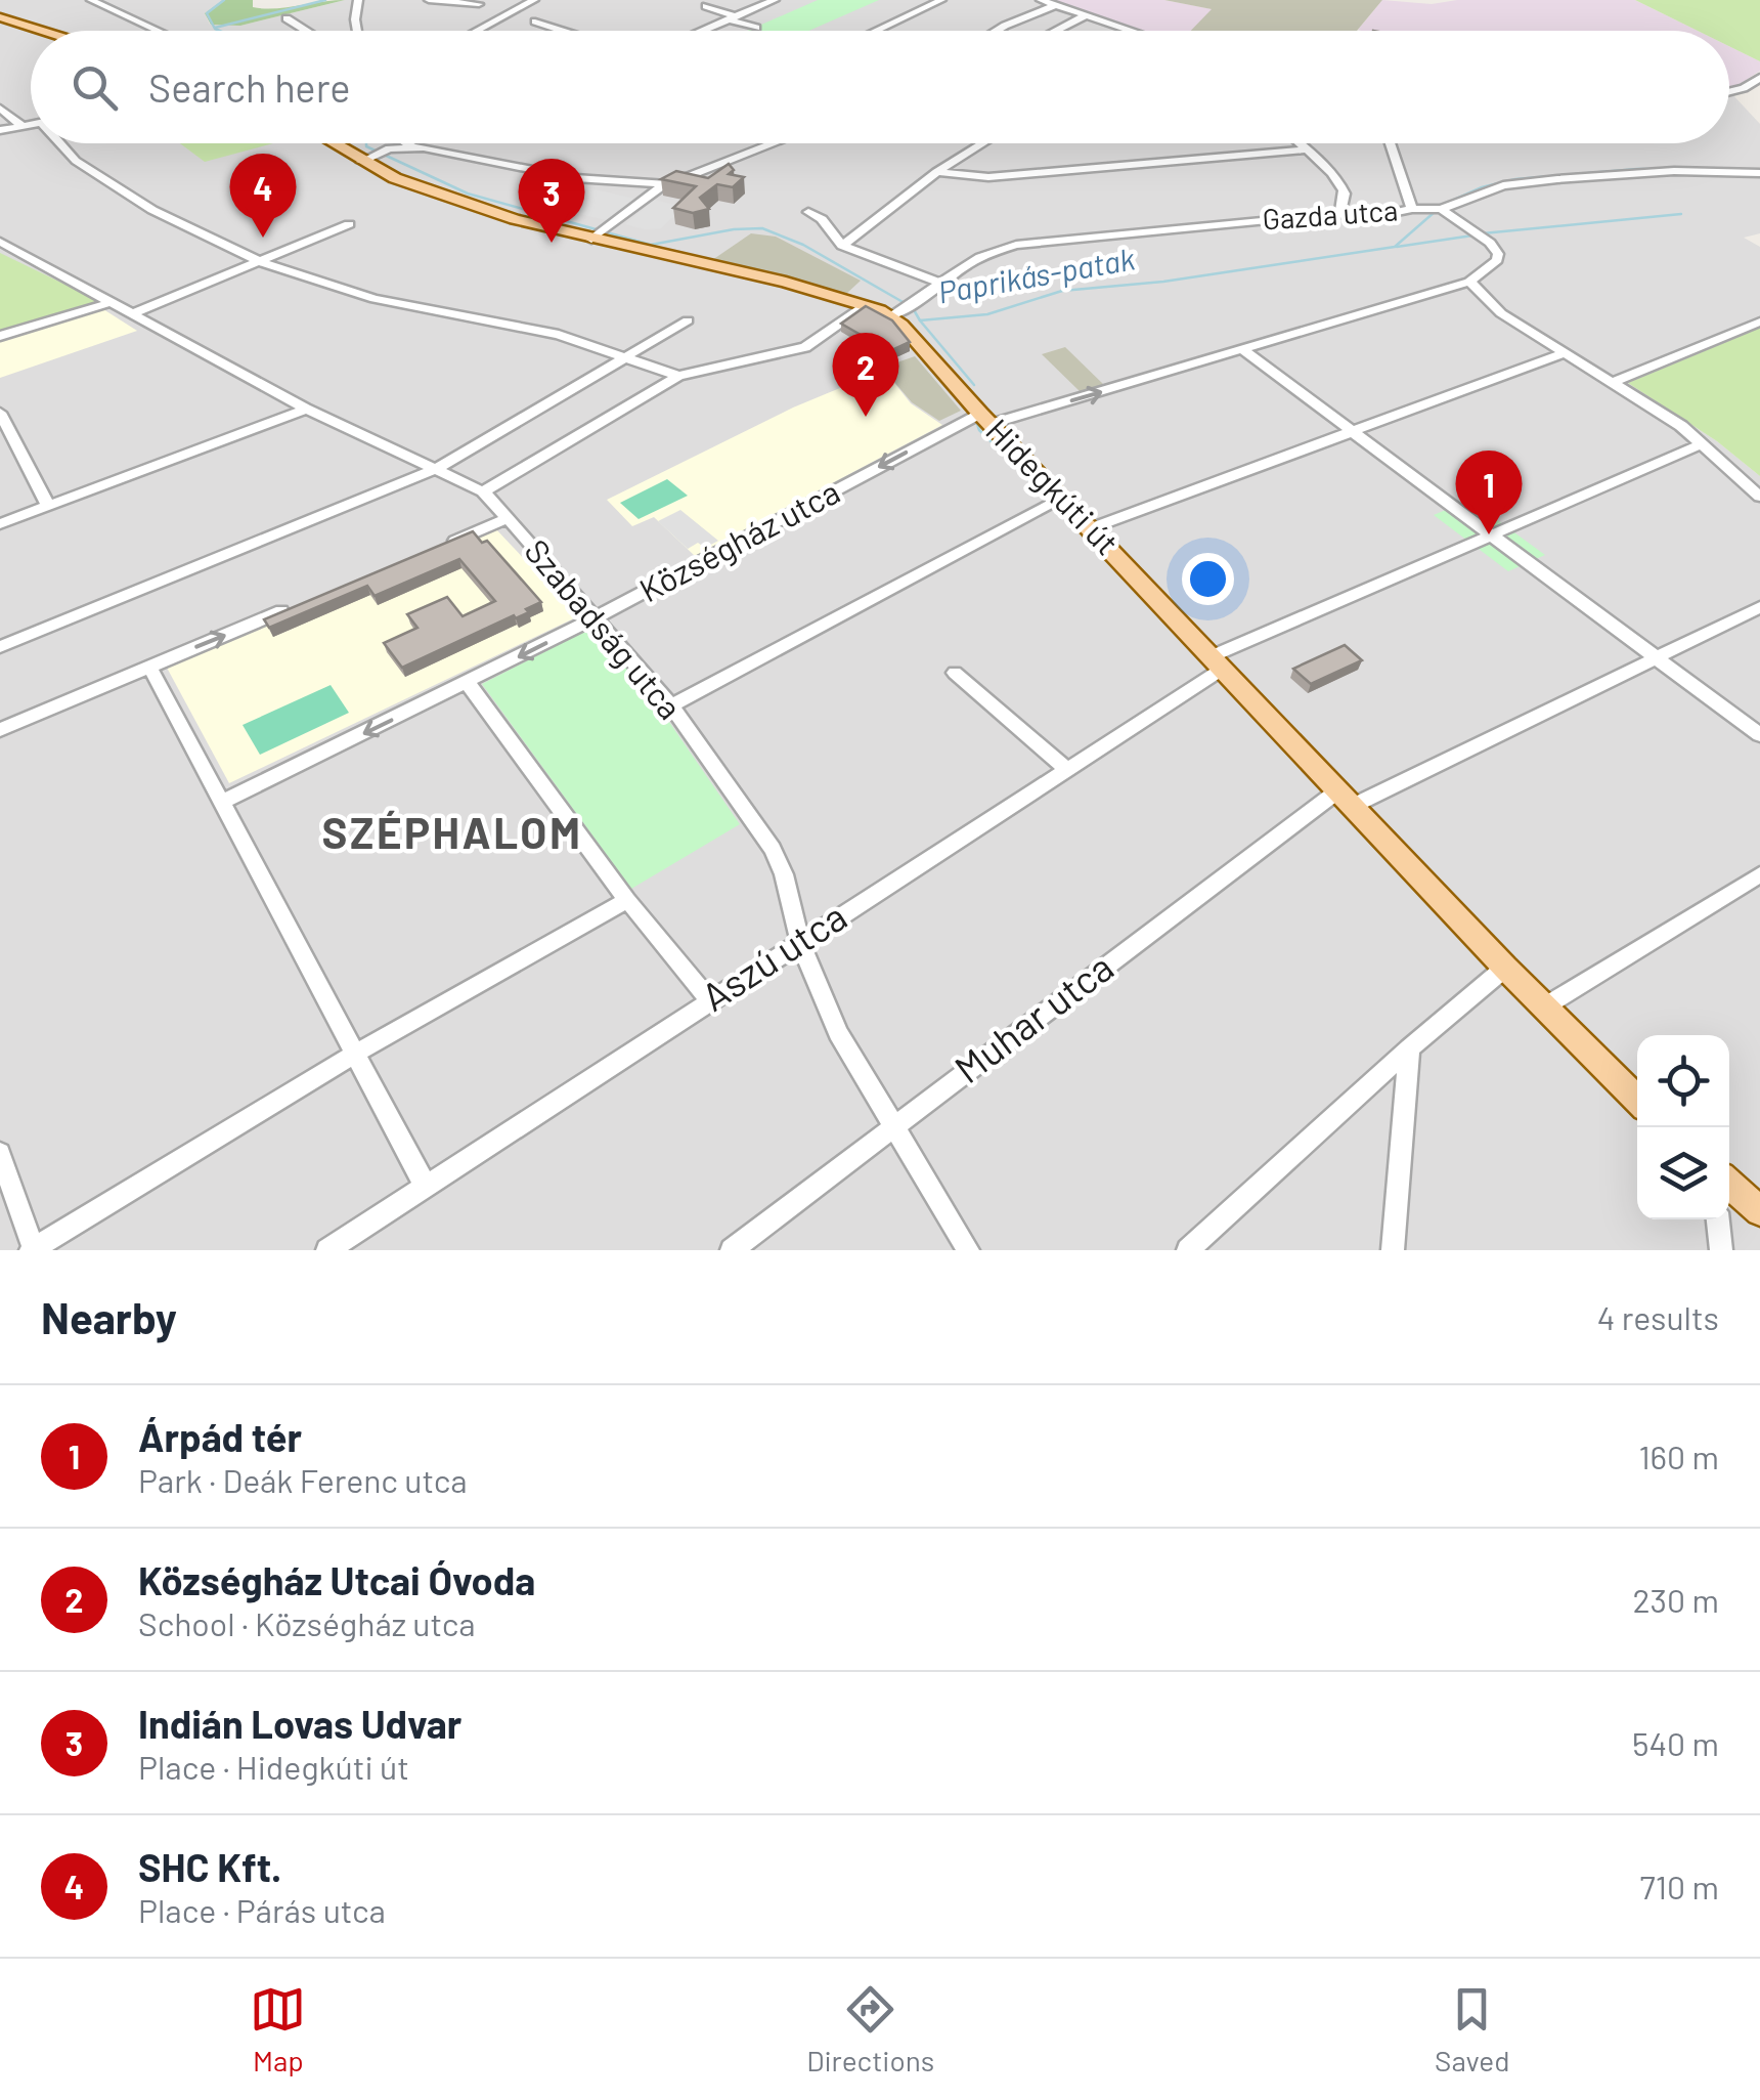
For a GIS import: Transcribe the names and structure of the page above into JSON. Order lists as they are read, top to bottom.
{
  "streets": {
    "main road": ["Hidegkúti út"],
    "street": [
      "Gazda utca",
      "Községház utca",
      "Szabadság utca",
      "Aszú utca",
      "Muhar utca"
    ]
  },
  "crossings": [
    ["Gazda utca", "Hidegkúti út"],
    ["Hidegkúti út", "Községház utca"],
    ["Hidegkúti út", "Aszú utca"],
    ["Hidegkúti út", "Muhar utca"],
    ["Községház utca", "Szabadság utca"],
    ["Szabadság utca", "Aszú utca"],
    ["Szabadság utca", "Muhar utca"]
  ],
  "districts": ["SZÉPHALOM"],
  "water": ["Paprikás-patak"],
  "page": {
    "search": "Search here",
    "pins": [
      "4",
      "3",
      "2",
      "1"
    ],
    "heading": ["Nearby", "4 results"],
    "list": [
      {
        "mark": "1",
        "name": "Árpád tér",
        "note": "Park · Deák Ferenc utca",
        "value": "160 m"
      },
      {
        "mark": "2",
        "name": "Községház Utcai Óvoda",
        "note": "School · Községház utca",
        "value": "230 m"
      },
      {
        "mark": "3",
        "name": "Indián Lovas Udvar",
        "note": "Place · Hidegkúti út",
        "value": "540 m"
      },
      {
        "mark": "4",
        "name": "SHC Kft.",
        "note": "Place · Párás utca",
        "value": "710 m"
      }
    ],
    "nav": ["Map", "Directions", "Saved"]
  }
}
